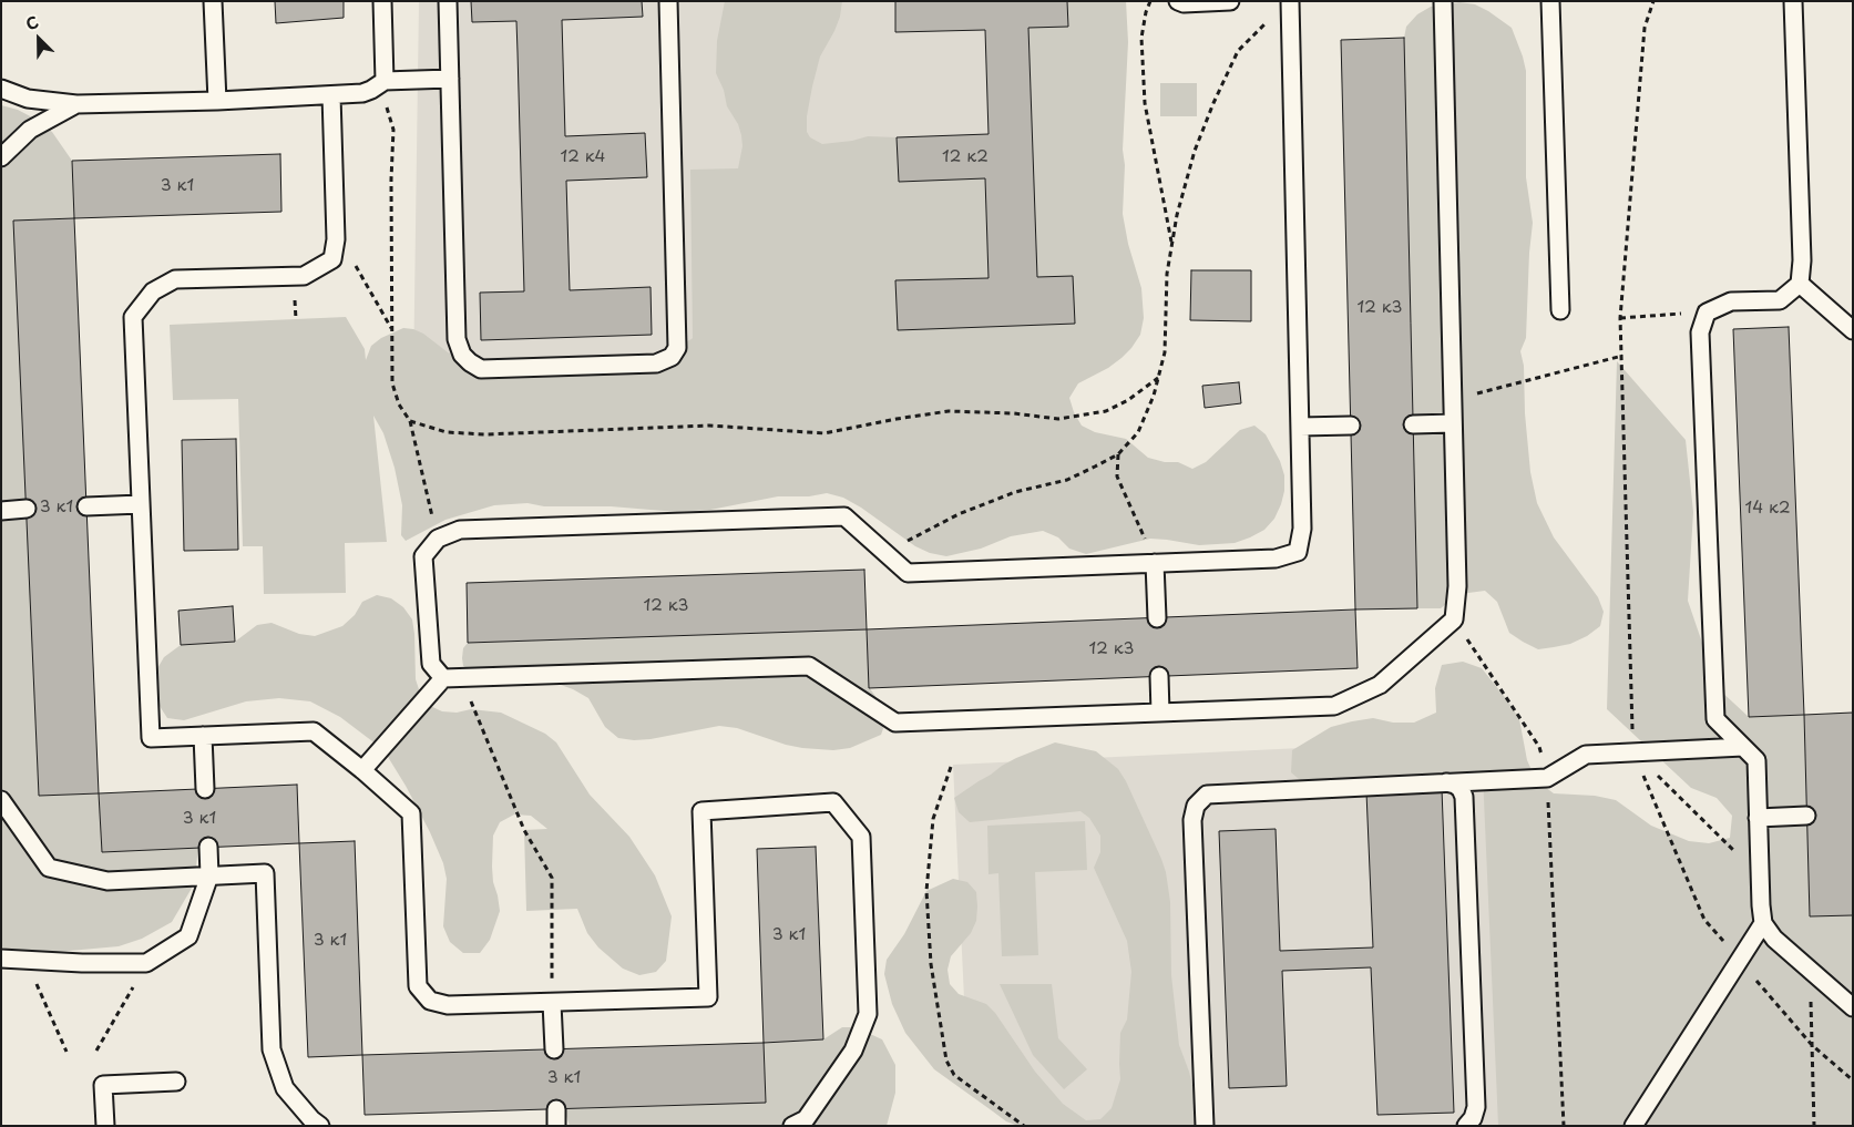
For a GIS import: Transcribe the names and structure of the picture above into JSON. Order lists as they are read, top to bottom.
{
  "house_numbers": [
    "12 к4",
    "12 к2",
    "3 к1",
    "12 к3",
    "3 к1",
    "14 к2",
    "12 к3",
    "12 к3",
    "3 к1",
    "3 к1",
    "3 к1",
    "3 к1"
  ],
  "north": "top left"
}
